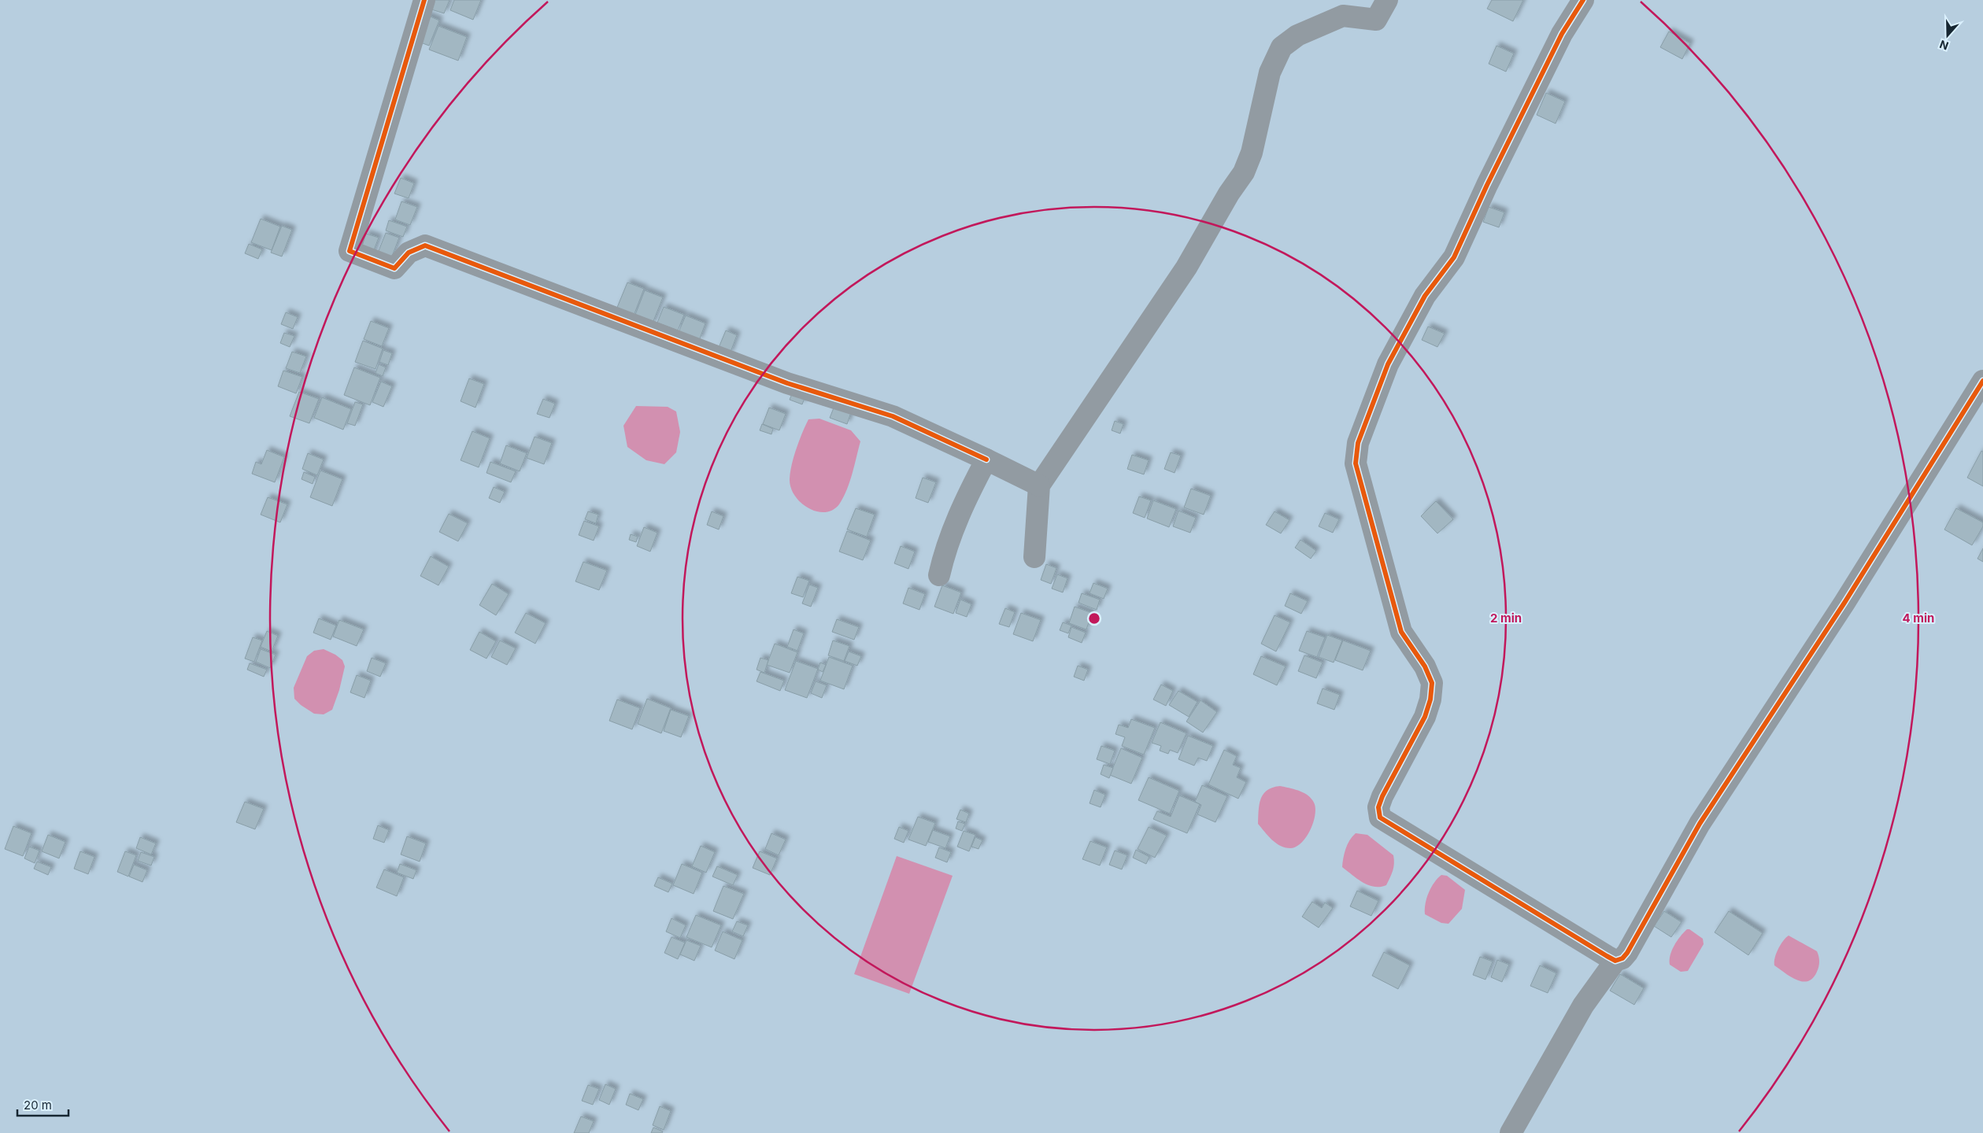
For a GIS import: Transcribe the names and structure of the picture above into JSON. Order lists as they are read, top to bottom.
{
  "scale_bar": "20 m",
  "north": "bottom",
  "rings": ["2 min", "4 min"]
}
